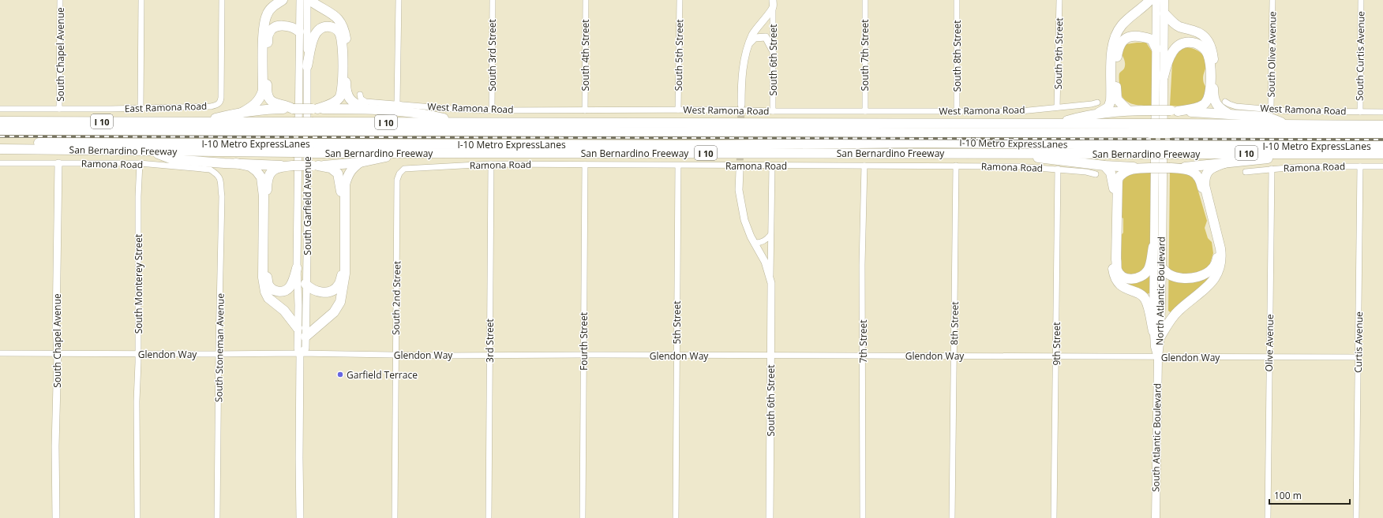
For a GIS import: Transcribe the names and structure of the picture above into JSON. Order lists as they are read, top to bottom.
{
  "streets": {
    "highway": ["I 10", "I-10 Metro ExpressLanes", "San Bernardino Freeway"],
    "main road": [
      "South Chapel Avenue",
      "South 6th Street",
      "South Garfield Avenue",
      "North Atlantic Boulevard",
      "South Atlantic Boulevard"
    ],
    "street": [
      "South 9th Street",
      "South Olive Avenue",
      "South 3rd Street",
      "South 4th Street",
      "South 5th Street",
      "South 7th Street",
      "South 8th Street",
      "South Curtis Avenue",
      "East Ramona Road",
      "West Ramona Road",
      "Ramona Road",
      "South Monterey Street",
      "South 2nd Street",
      "5th Street",
      "8th Street",
      "3rd Street",
      "Fourth Street",
      "7th Street",
      "Curtis Avenue",
      "Olive Avenue",
      "9th Street",
      "South Stoneman Avenue",
      "Glendon Way"
    ]
  },
  "crossings": [
    ["South 9th Street", "West Ramona Road"],
    ["South Chapel Avenue", "East Ramona Road"],
    ["South Chapel Avenue", "Ramona Road"],
    ["South Chapel Avenue", "Glendon Way"],
    ["South Olive Avenue", "West Ramona Road"],
    ["South 3rd Street", "West Ramona Road"],
    ["South 4th Street", "West Ramona Road"],
    ["South 5th Street", "West Ramona Road"],
    ["South 7th Street", "West Ramona Road"],
    ["South 8th Street", "West Ramona Road"],
    ["South Curtis Avenue", "West Ramona Road"],
    ["South 6th Street", "West Ramona Road"],
    ["South 6th Street", "Ramona Road"],
    ["South 6th Street", "Glendon Way"],
    ["I 10", "I-10 Metro ExpressLanes"],
    ["I-10 Metro ExpressLanes", "San Bernardino Freeway"],
    ["Ramona Road", "South Monterey Street"],
    ["Ramona Road", "South 2nd Street"],
    ["Ramona Road", "5th Street"],
    ["Ramona Road", "8th Street"],
    ["Ramona Road", "3rd Street"],
    ["Ramona Road", "Fourth Street"],
    ["Ramona Road", "7th Street"],
    ["Ramona Road", "Curtis Avenue"],
    ["Ramona Road", "Olive Avenue"],
    ["Ramona Road", "9th Street"],
    ["Ramona Road", "South Stoneman Avenue"],
    ["South Garfield Avenue", "Glendon Way"],
    ["South Monterey Street", "Glendon Way"],
    ["North Atlantic Boulevard", "Glendon Way"],
    ["North Atlantic Boulevard", "South Atlantic Boulevard"],
    ["South 2nd Street", "Glendon Way"],
    ["5th Street", "Glendon Way"],
    ["8th Street", "Glendon Way"],
    ["3rd Street", "Glendon Way"],
    ["Fourth Street", "Glendon Way"],
    ["7th Street", "Glendon Way"],
    ["Curtis Avenue", "Glendon Way"],
    ["Olive Avenue", "Glendon Way"],
    ["9th Street", "Glendon Way"],
    ["South Stoneman Avenue", "Glendon Way"],
    ["Glendon Way", "South Atlantic Boulevard"]
  ],
  "places": ["Garfield Terrace"],
  "scale_bar": "100 m"
}
